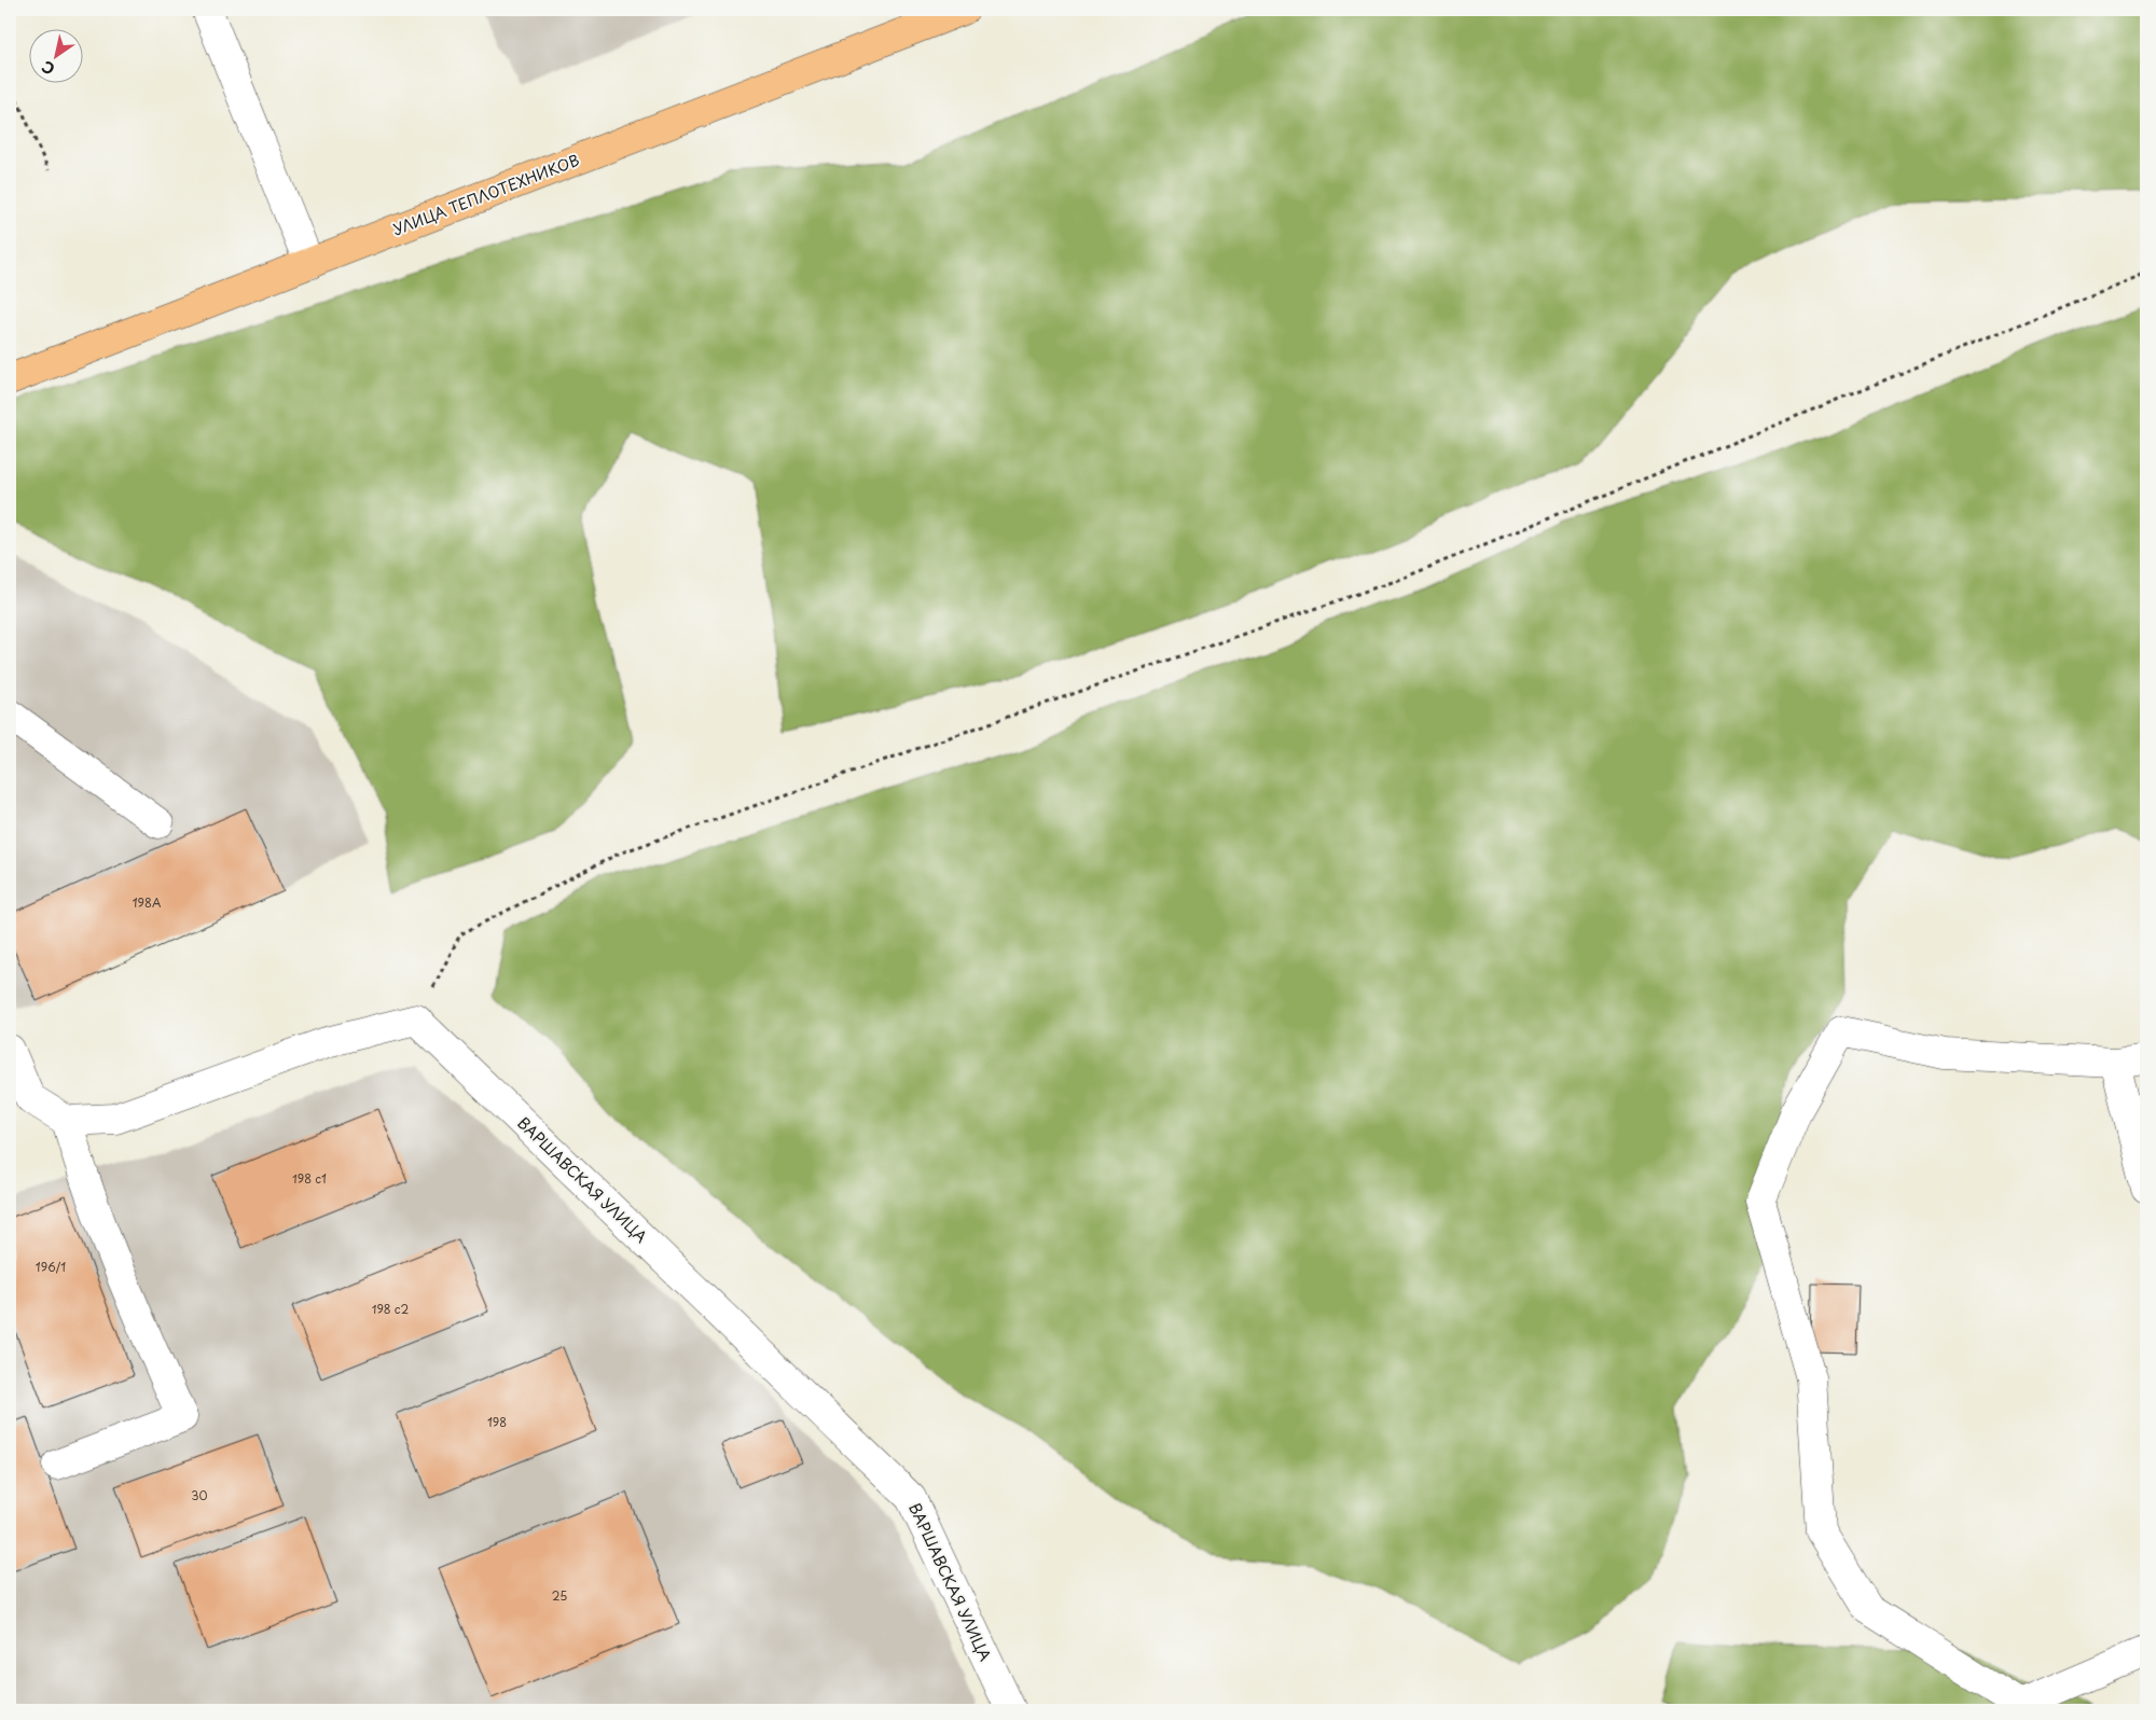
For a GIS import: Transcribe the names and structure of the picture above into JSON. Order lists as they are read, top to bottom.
{
  "streets": {
    "main road": ["УЛИЦА ТЕПЛОТЕХНИКОВ"],
    "street": ["ВАРШАВСКАЯ УЛИЦА"]
  },
  "house_numbers": [
    "198А",
    "198 с1",
    "196/1",
    "198 с2",
    "198",
    "30",
    "25"
  ],
  "north": "bottom left"
}
